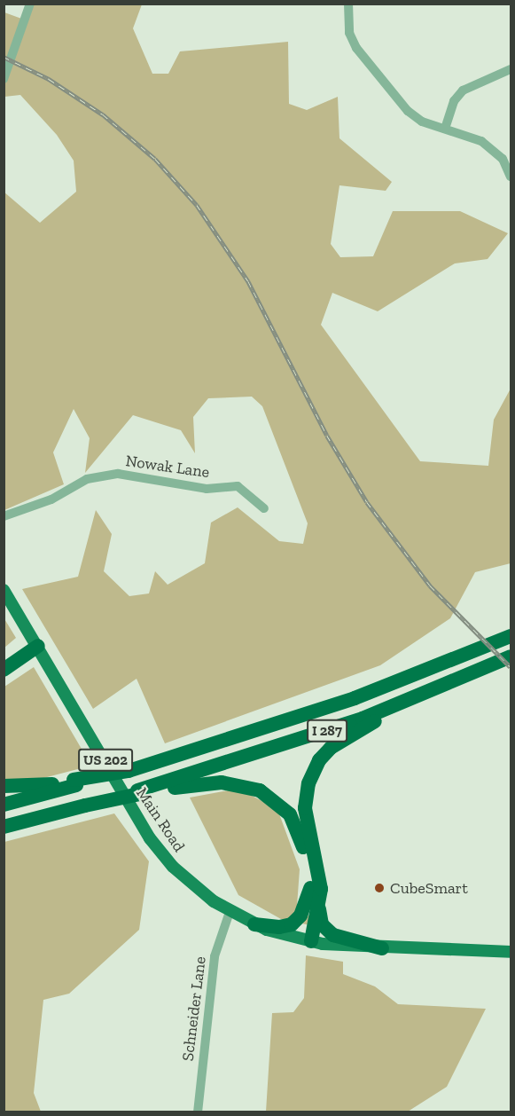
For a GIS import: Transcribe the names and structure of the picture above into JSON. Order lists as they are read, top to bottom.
{
  "streets": {
    "highway": ["I 287"],
    "main road": ["US 202", "Main Road"],
    "street": ["Nowak Lane", "Schneider Lane"]
  },
  "crossings": [
    ["Main Road", "Schneider Lane"]
  ],
  "places": ["CubeSmart"]
}
